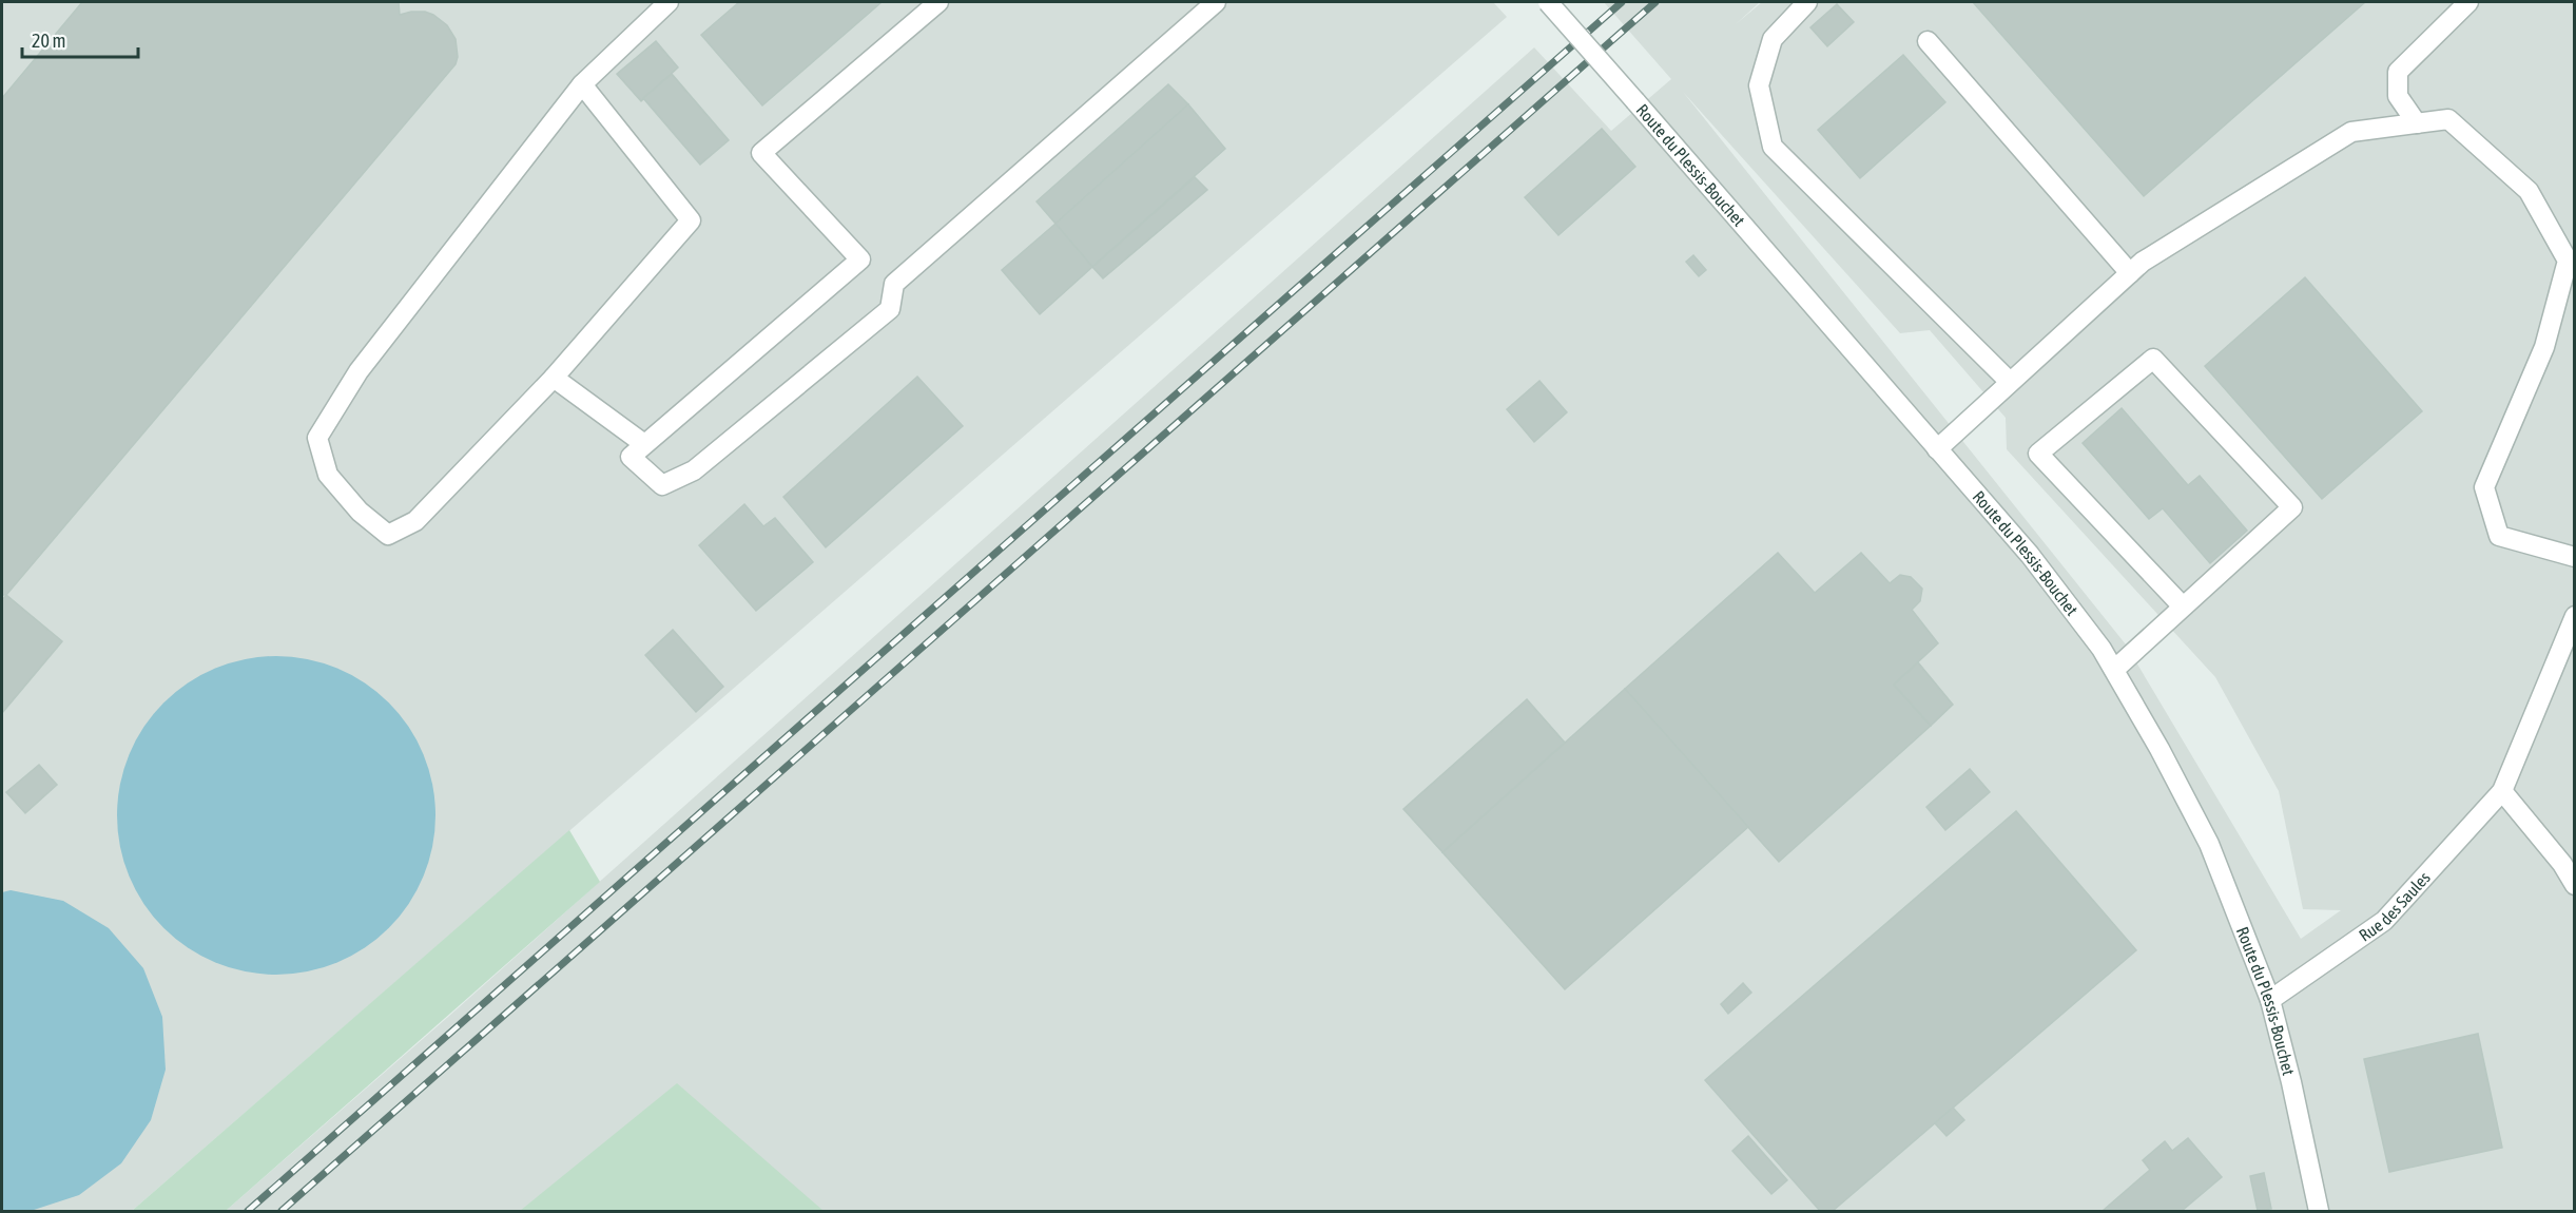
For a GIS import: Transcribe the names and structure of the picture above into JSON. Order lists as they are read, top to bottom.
{
  "streets": {
    "street": ["Route du Plessis-Bouchet", "Rue des Saules"]
  },
  "crossings": [
    ["Route du Plessis-Bouchet", "Rue des Saules"]
  ],
  "scale_bar": "20 m"
}
